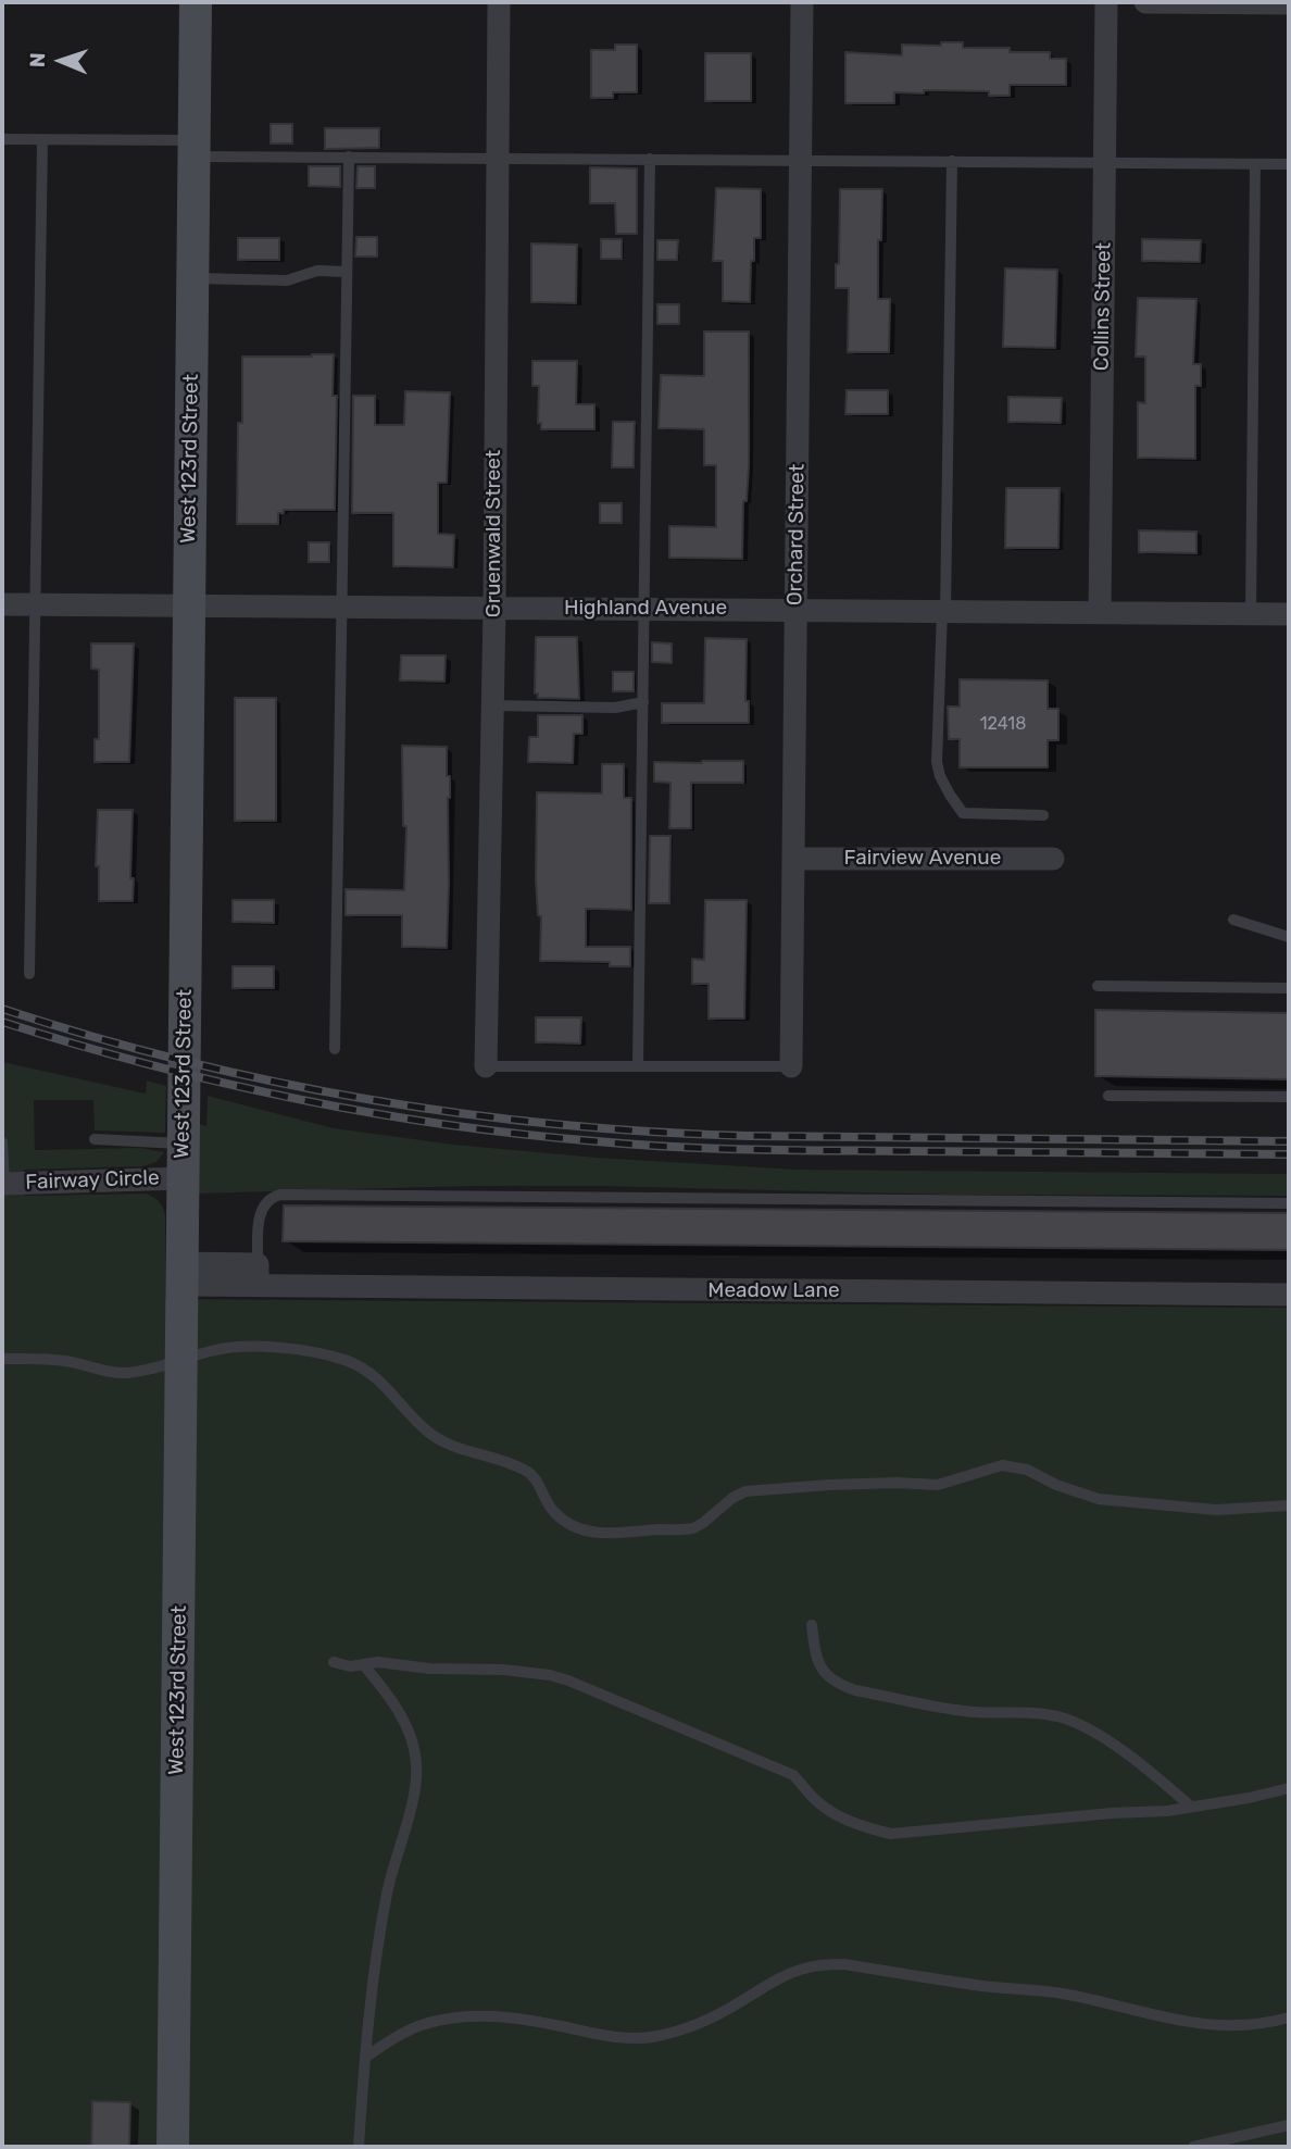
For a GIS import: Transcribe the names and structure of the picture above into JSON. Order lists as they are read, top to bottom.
{
  "streets": {
    "street": [
      "Collins Street",
      "West 123rd Street",
      "Gruenwald Street",
      "Orchard Street",
      "Highland Avenue",
      "Fairview Avenue",
      "Fairway Circle",
      "Meadow Lane"
    ]
  },
  "crossings": [
    ["Collins Street", "Highland Avenue"],
    ["West 123rd Street", "Highland Avenue"],
    ["West 123rd Street", "Fairway Circle"],
    ["West 123rd Street", "Meadow Lane"],
    ["Gruenwald Street", "Highland Avenue"],
    ["Orchard Street", "Highland Avenue"],
    ["Orchard Street", "Fairview Avenue"]
  ],
  "house_numbers": ["12418"],
  "north": "left"
}
